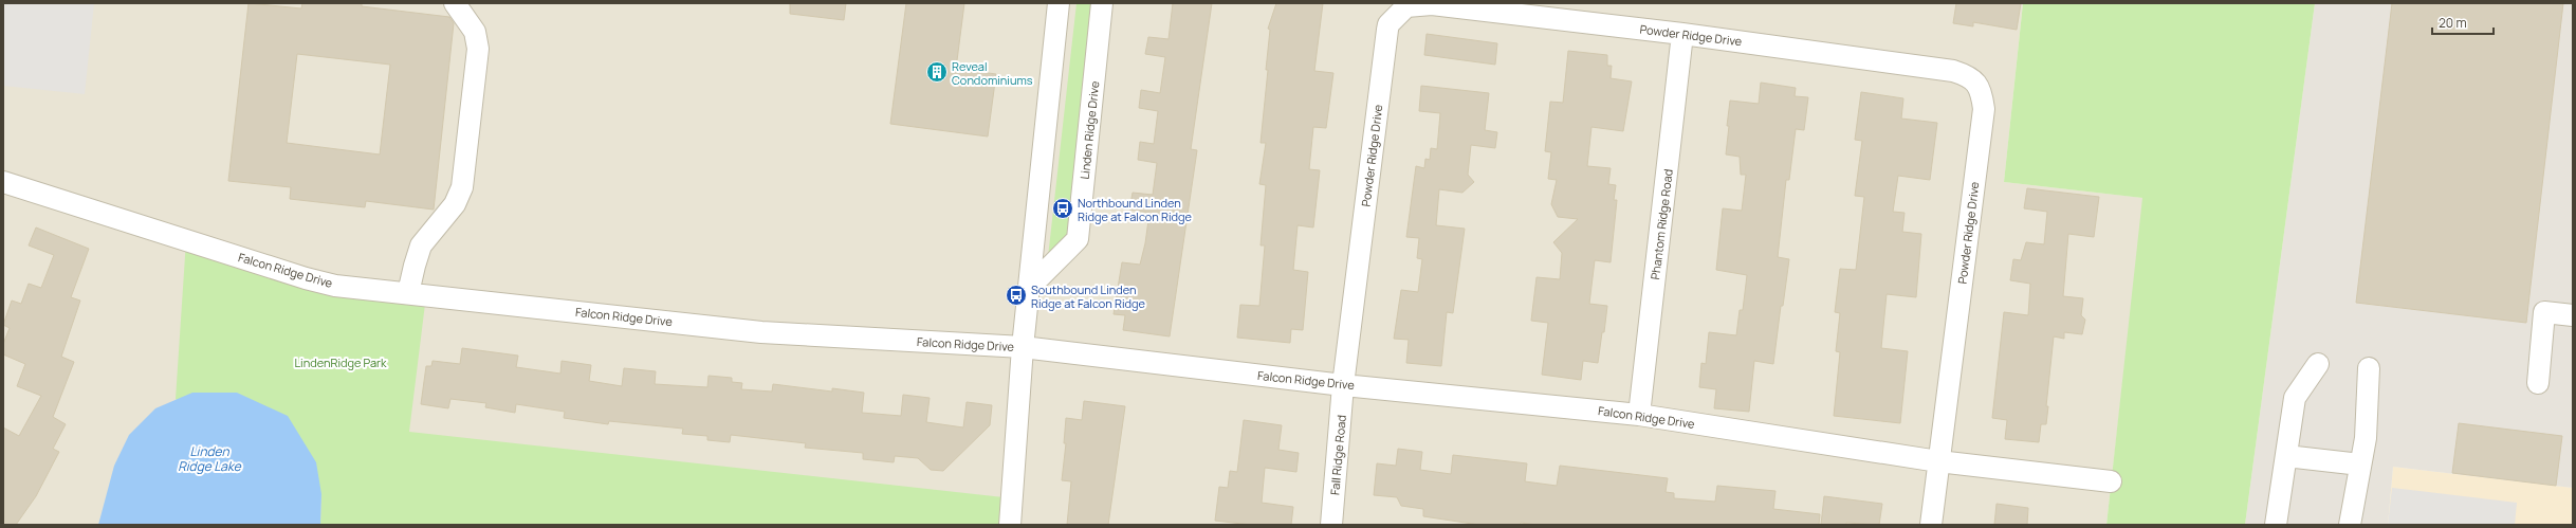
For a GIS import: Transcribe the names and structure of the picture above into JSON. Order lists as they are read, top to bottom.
{
  "streets": {
    "street": [
      "Powder Ridge Drive",
      "Linden Ridge Drive",
      "Phantom Ridge Road",
      "Falcon Ridge Drive",
      "Fall Ridge Road"
    ]
  },
  "crossings": [
    ["Powder Ridge Drive", "Phantom Ridge Road"],
    ["Powder Ridge Drive", "Falcon Ridge Drive"],
    ["Powder Ridge Drive", "Fall Ridge Road"],
    ["Phantom Ridge Road", "Falcon Ridge Drive"],
    ["Falcon Ridge Drive", "Fall Ridge Road"]
  ],
  "water": ["Linden Ridge Lake"],
  "parks": ["LindenRidge Park"],
  "places": {
    "building": ["Reveal Condominiums"],
    "bus stop": ["Northbound Linden Ridge at Falcon Ridge", "Southbound Linden Ridge at Falcon Ridge"]
  },
  "scale_bar": "20 m"
}
